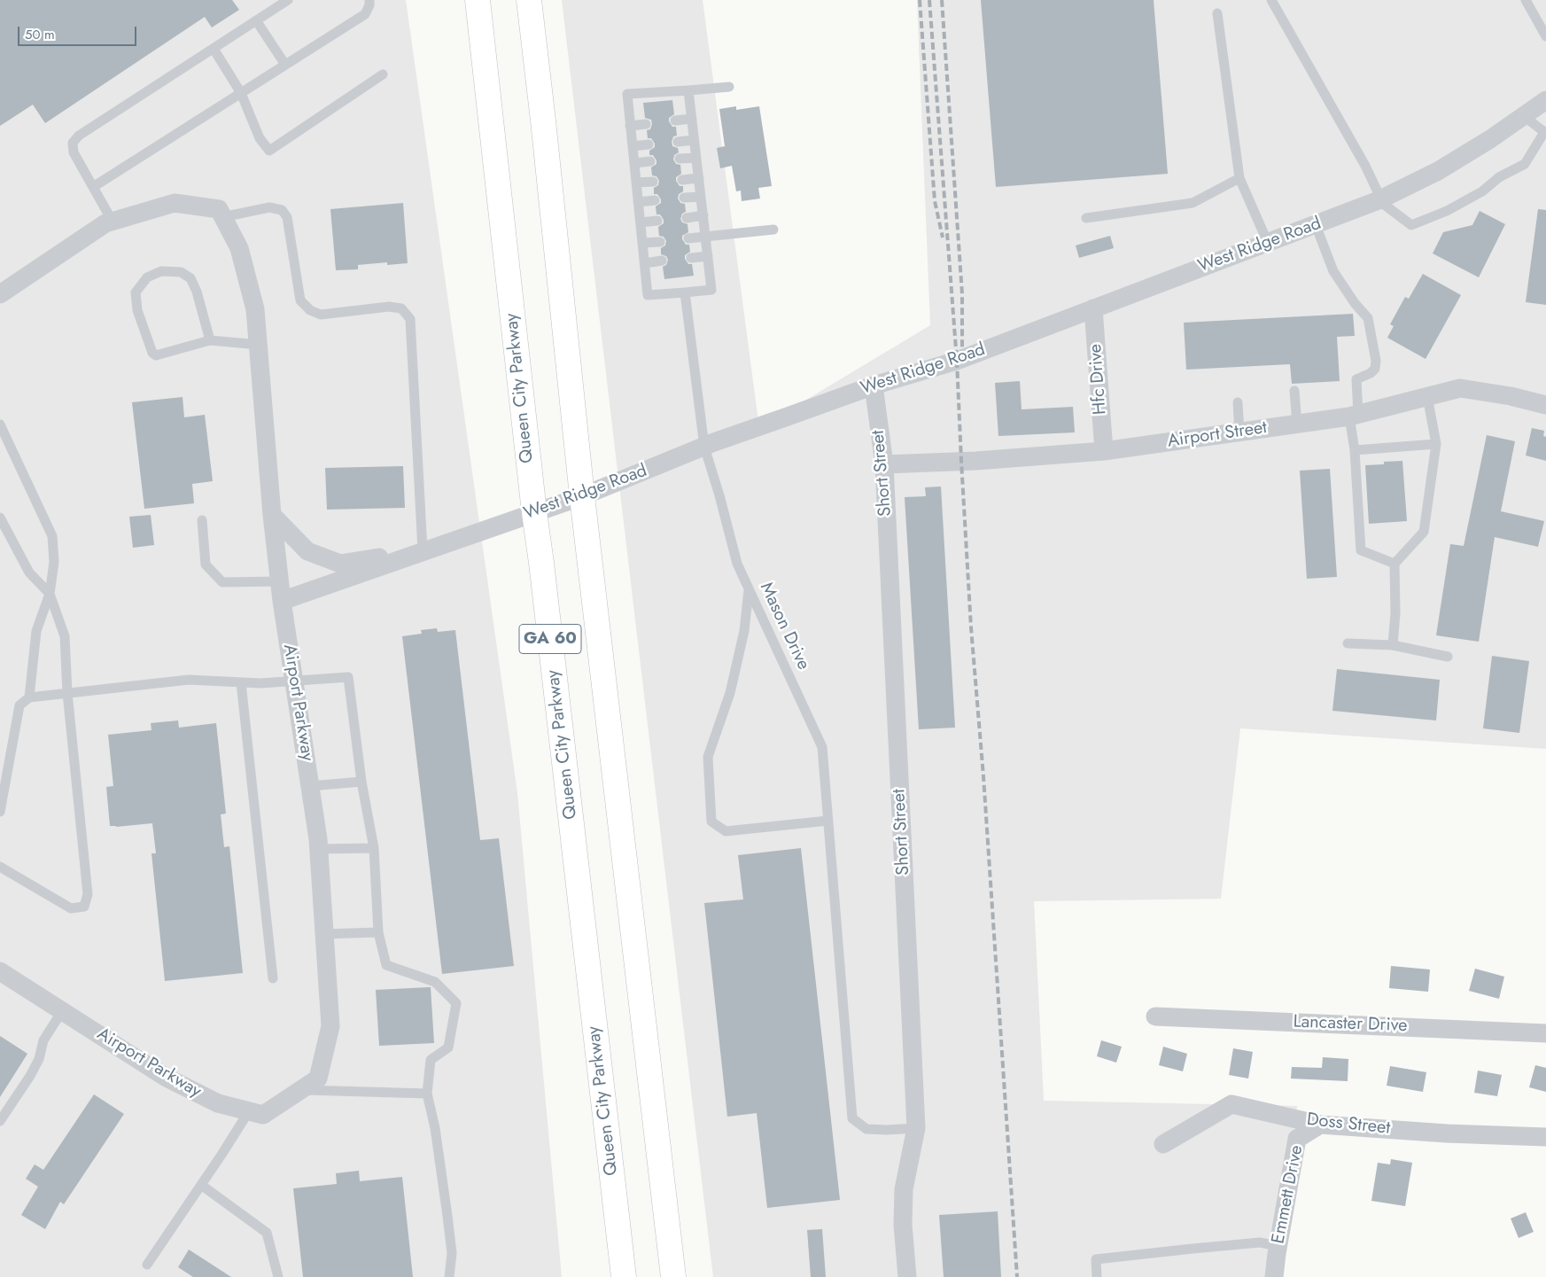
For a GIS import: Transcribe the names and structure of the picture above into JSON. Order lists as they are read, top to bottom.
{
  "streets": {
    "main road": ["Queen City Parkway", "GA 60"],
    "street": [
      "West Ridge Road",
      "Hfc Drive",
      "Airport Street",
      "Short Street",
      "Airport Parkway",
      "Lancaster Drive",
      "Doss Street",
      "Emmett Drive"
    ],
    "lane": ["Mason Drive"]
  },
  "crossings": [
    ["West Ridge Road", "Hfc Drive"],
    ["West Ridge Road", "Queen City Parkway"],
    ["West Ridge Road", "Short Street"],
    ["West Ridge Road", "Mason Drive"],
    ["West Ridge Road", "GA 60"],
    ["West Ridge Road", "Airport Parkway"],
    ["Hfc Drive", "Airport Street"],
    ["Airport Street", "Short Street"],
    ["Short Street", "Mason Drive"],
    ["Doss Street", "Emmett Drive"]
  ],
  "scale_bar": "50 m"
}
